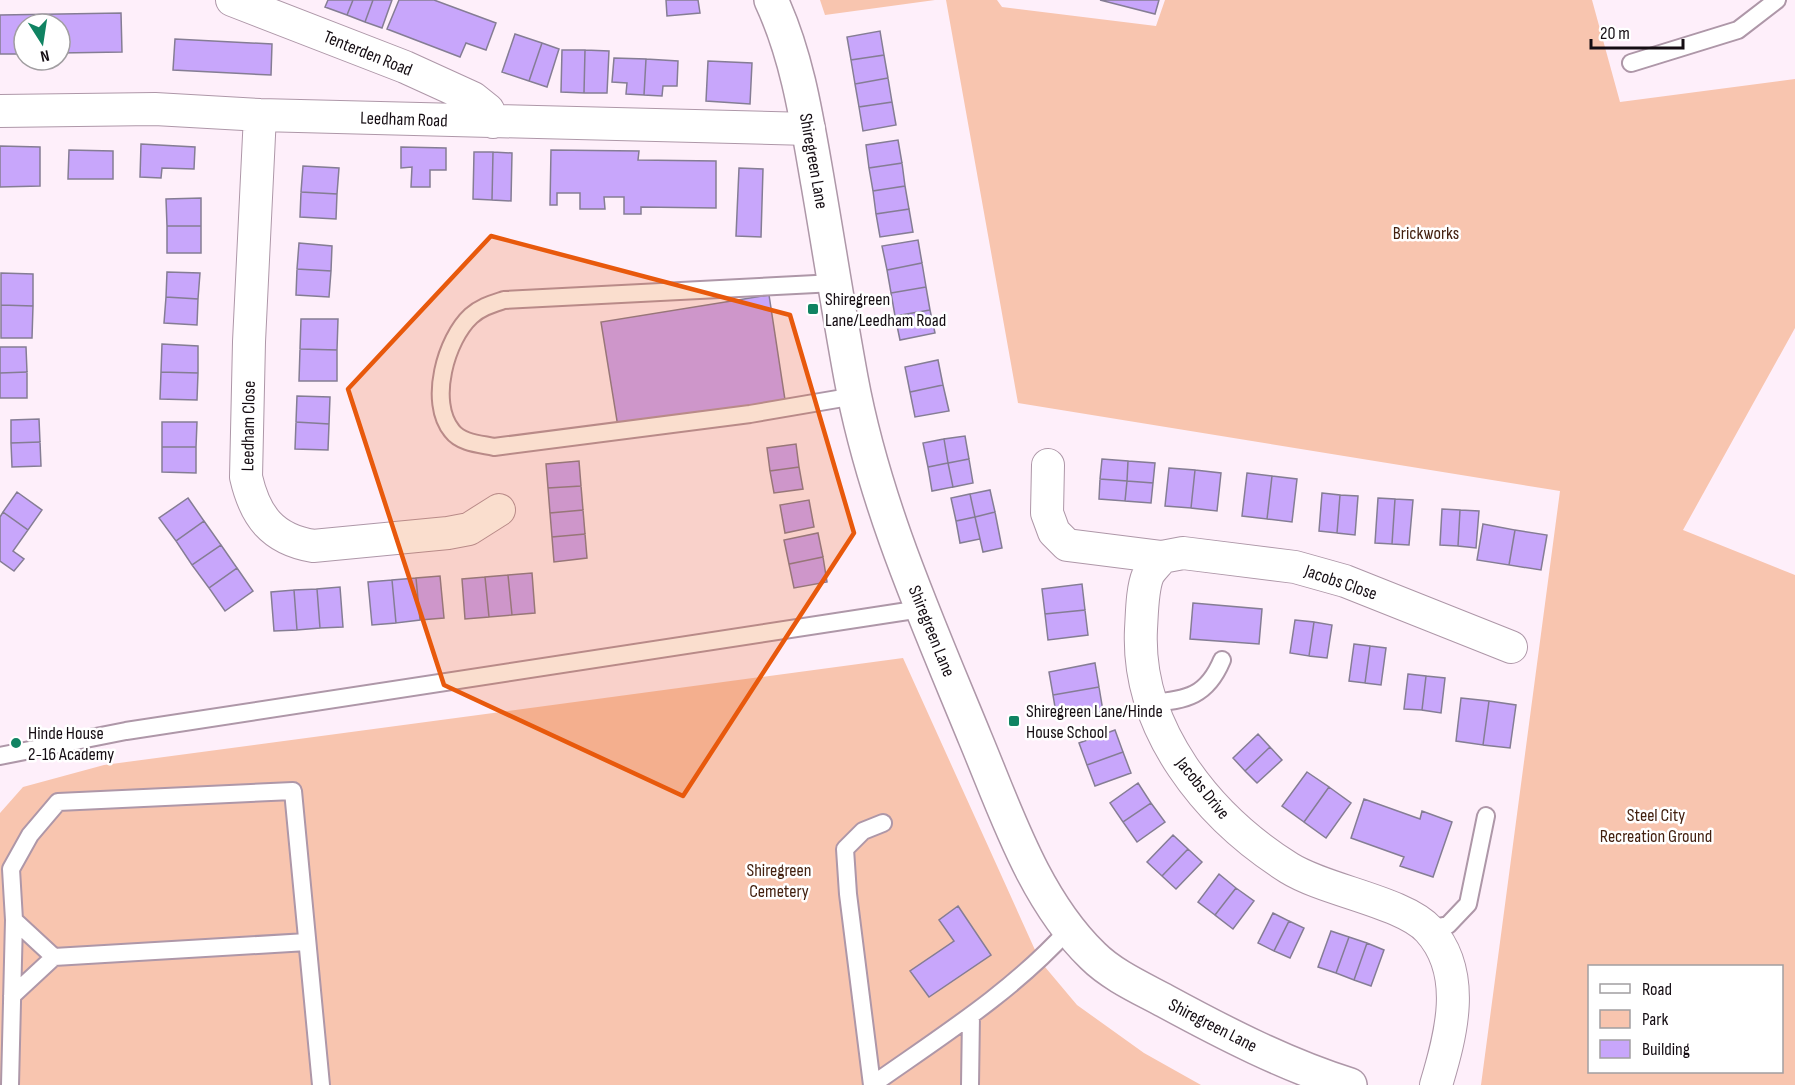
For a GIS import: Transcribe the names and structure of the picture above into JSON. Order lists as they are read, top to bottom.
{
  "streets": {
    "street": [
      "Tenterden Road",
      "Leedham Road",
      "Shiregreen Lane",
      "Leedham Close",
      "Jacobs Close",
      "Jacobs Drive"
    ]
  },
  "crossings": [
    ["Tenterden Road", "Leedham Road"],
    ["Leedham Road", "Shiregreen Lane"],
    ["Leedham Road", "Leedham Close"],
    ["Jacobs Close", "Jacobs Drive"]
  ],
  "parks": ["Brickworks", "Steel City Recreation Ground", "Shiregreen Cemetery"],
  "places": {
    "transit": ["Shiregreen Lane/Leedham Road", "Shiregreen Lane/Hinde House School"],
    "other": ["Hinde House 2-16 Academy"]
  },
  "legend": ["Road", "Park", "Building"],
  "scale_bar": "20 m",
  "north": "bottom"
}
